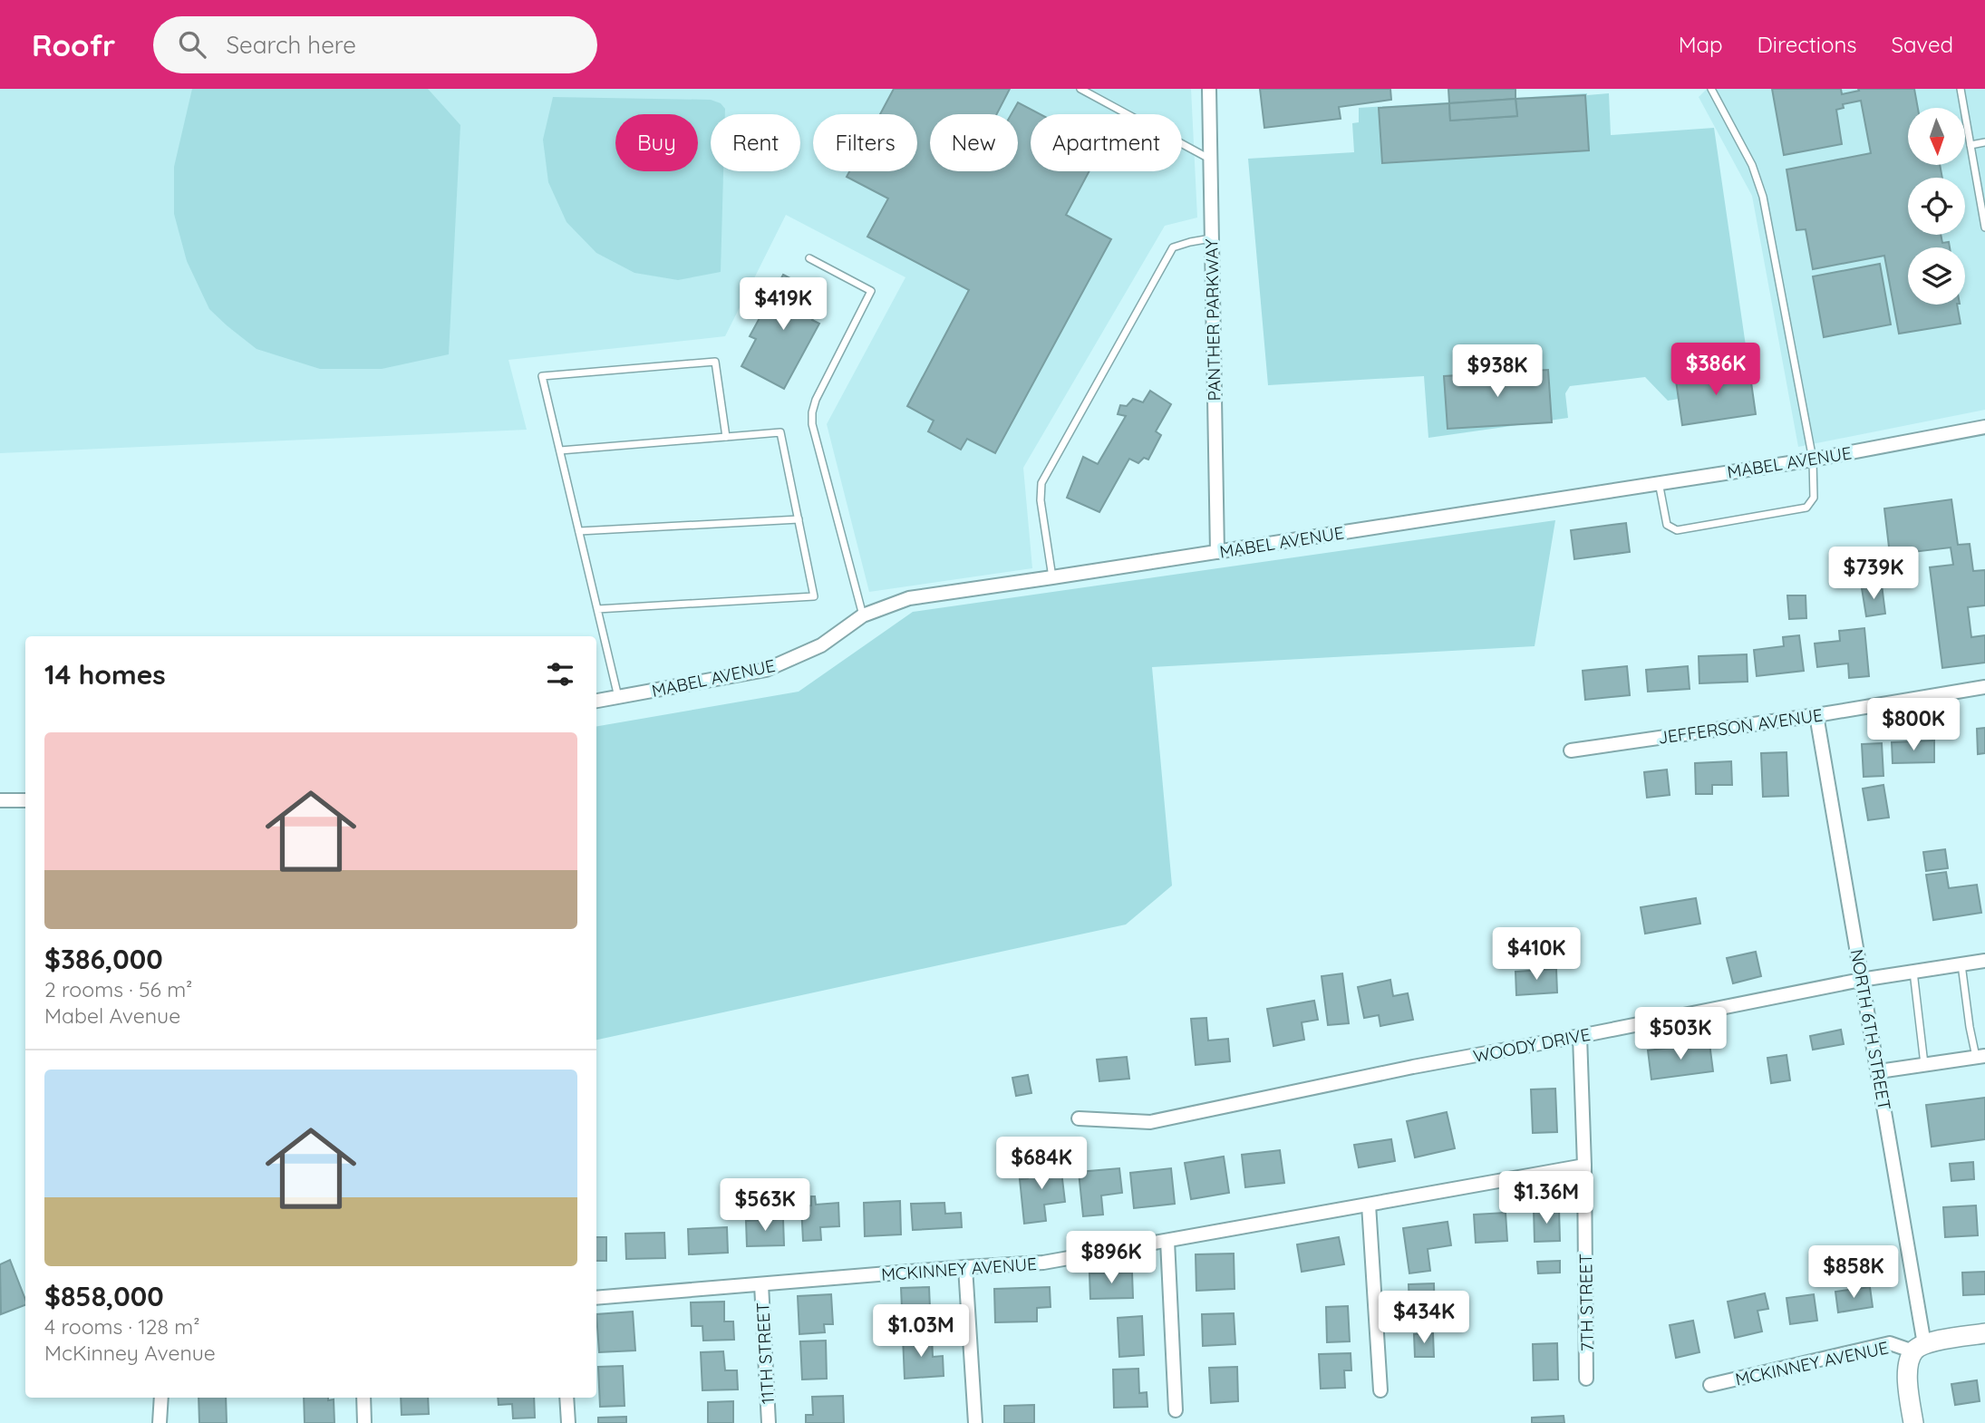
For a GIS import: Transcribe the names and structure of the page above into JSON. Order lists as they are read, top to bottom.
{
  "streets": {
    "main road": ["NORTH 6TH STREET", "MCKINNEY AVENUE"],
    "street": [
      "PANTHER PARKWAY",
      "MABEL AVENUE",
      "JEFFERSON AVENUE",
      "WOODY DRIVE",
      "7TH STREET",
      "11TH STREET"
    ]
  },
  "crossings": [
    ["PANTHER PARKWAY", "MABEL AVENUE"],
    ["JEFFERSON AVENUE", "NORTH 6TH STREET"],
    ["NORTH 6TH STREET", "WOODY DRIVE"],
    ["NORTH 6TH STREET", "MCKINNEY AVENUE"],
    ["WOODY DRIVE", "7TH STREET"],
    ["MCKINNEY AVENUE", "7TH STREET"],
    ["MCKINNEY AVENUE", "11TH STREET"]
  ],
  "north": "bottom",
  "page": {
    "header": "Roofr",
    "search": "Search here",
    "nav": ["Map", "Directions", "Saved"],
    "chip": [
      "Buy",
      "Rent",
      "Filters",
      "New",
      "Apartment"
    ],
    "price": [
      "$419K",
      "$386K",
      "$938K",
      "$739K",
      "$800K",
      "$410K",
      "$503K",
      "$684K",
      "$1.36M",
      "$563K",
      "$896K",
      "$858K",
      "$434K",
      "$1.03M"
    ],
    "heading": "14 homes",
    "list": [
      {
        "name": "$386,000",
        "note": "2 rooms · 56 m² · Mabel Avenue"
      },
      {
        "name": "$858,000",
        "note": "4 rooms · 128 m² · McKinney Avenue"
      }
    ]
  }
}
